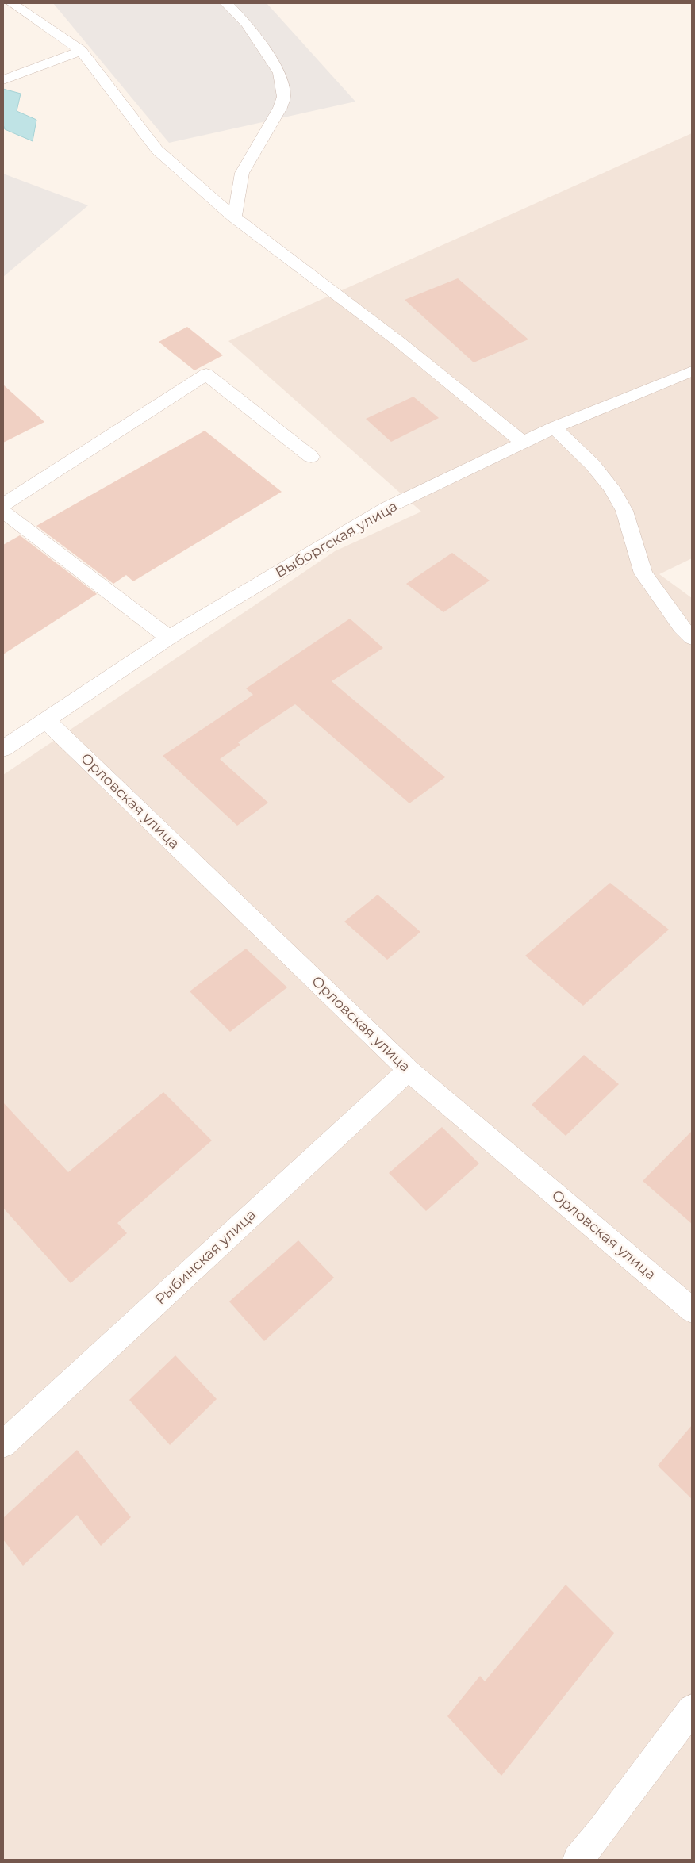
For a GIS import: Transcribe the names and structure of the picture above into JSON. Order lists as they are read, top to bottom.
{
  "streets": {
    "street": ["Выборгская улица", "Орловская улица", "Рыбинская улица"]
  },
  "crossings": [
    ["Выборгская улица", "Орловская улица"],
    ["Орловская улица", "Рыбинская улица"]
  ]
}
